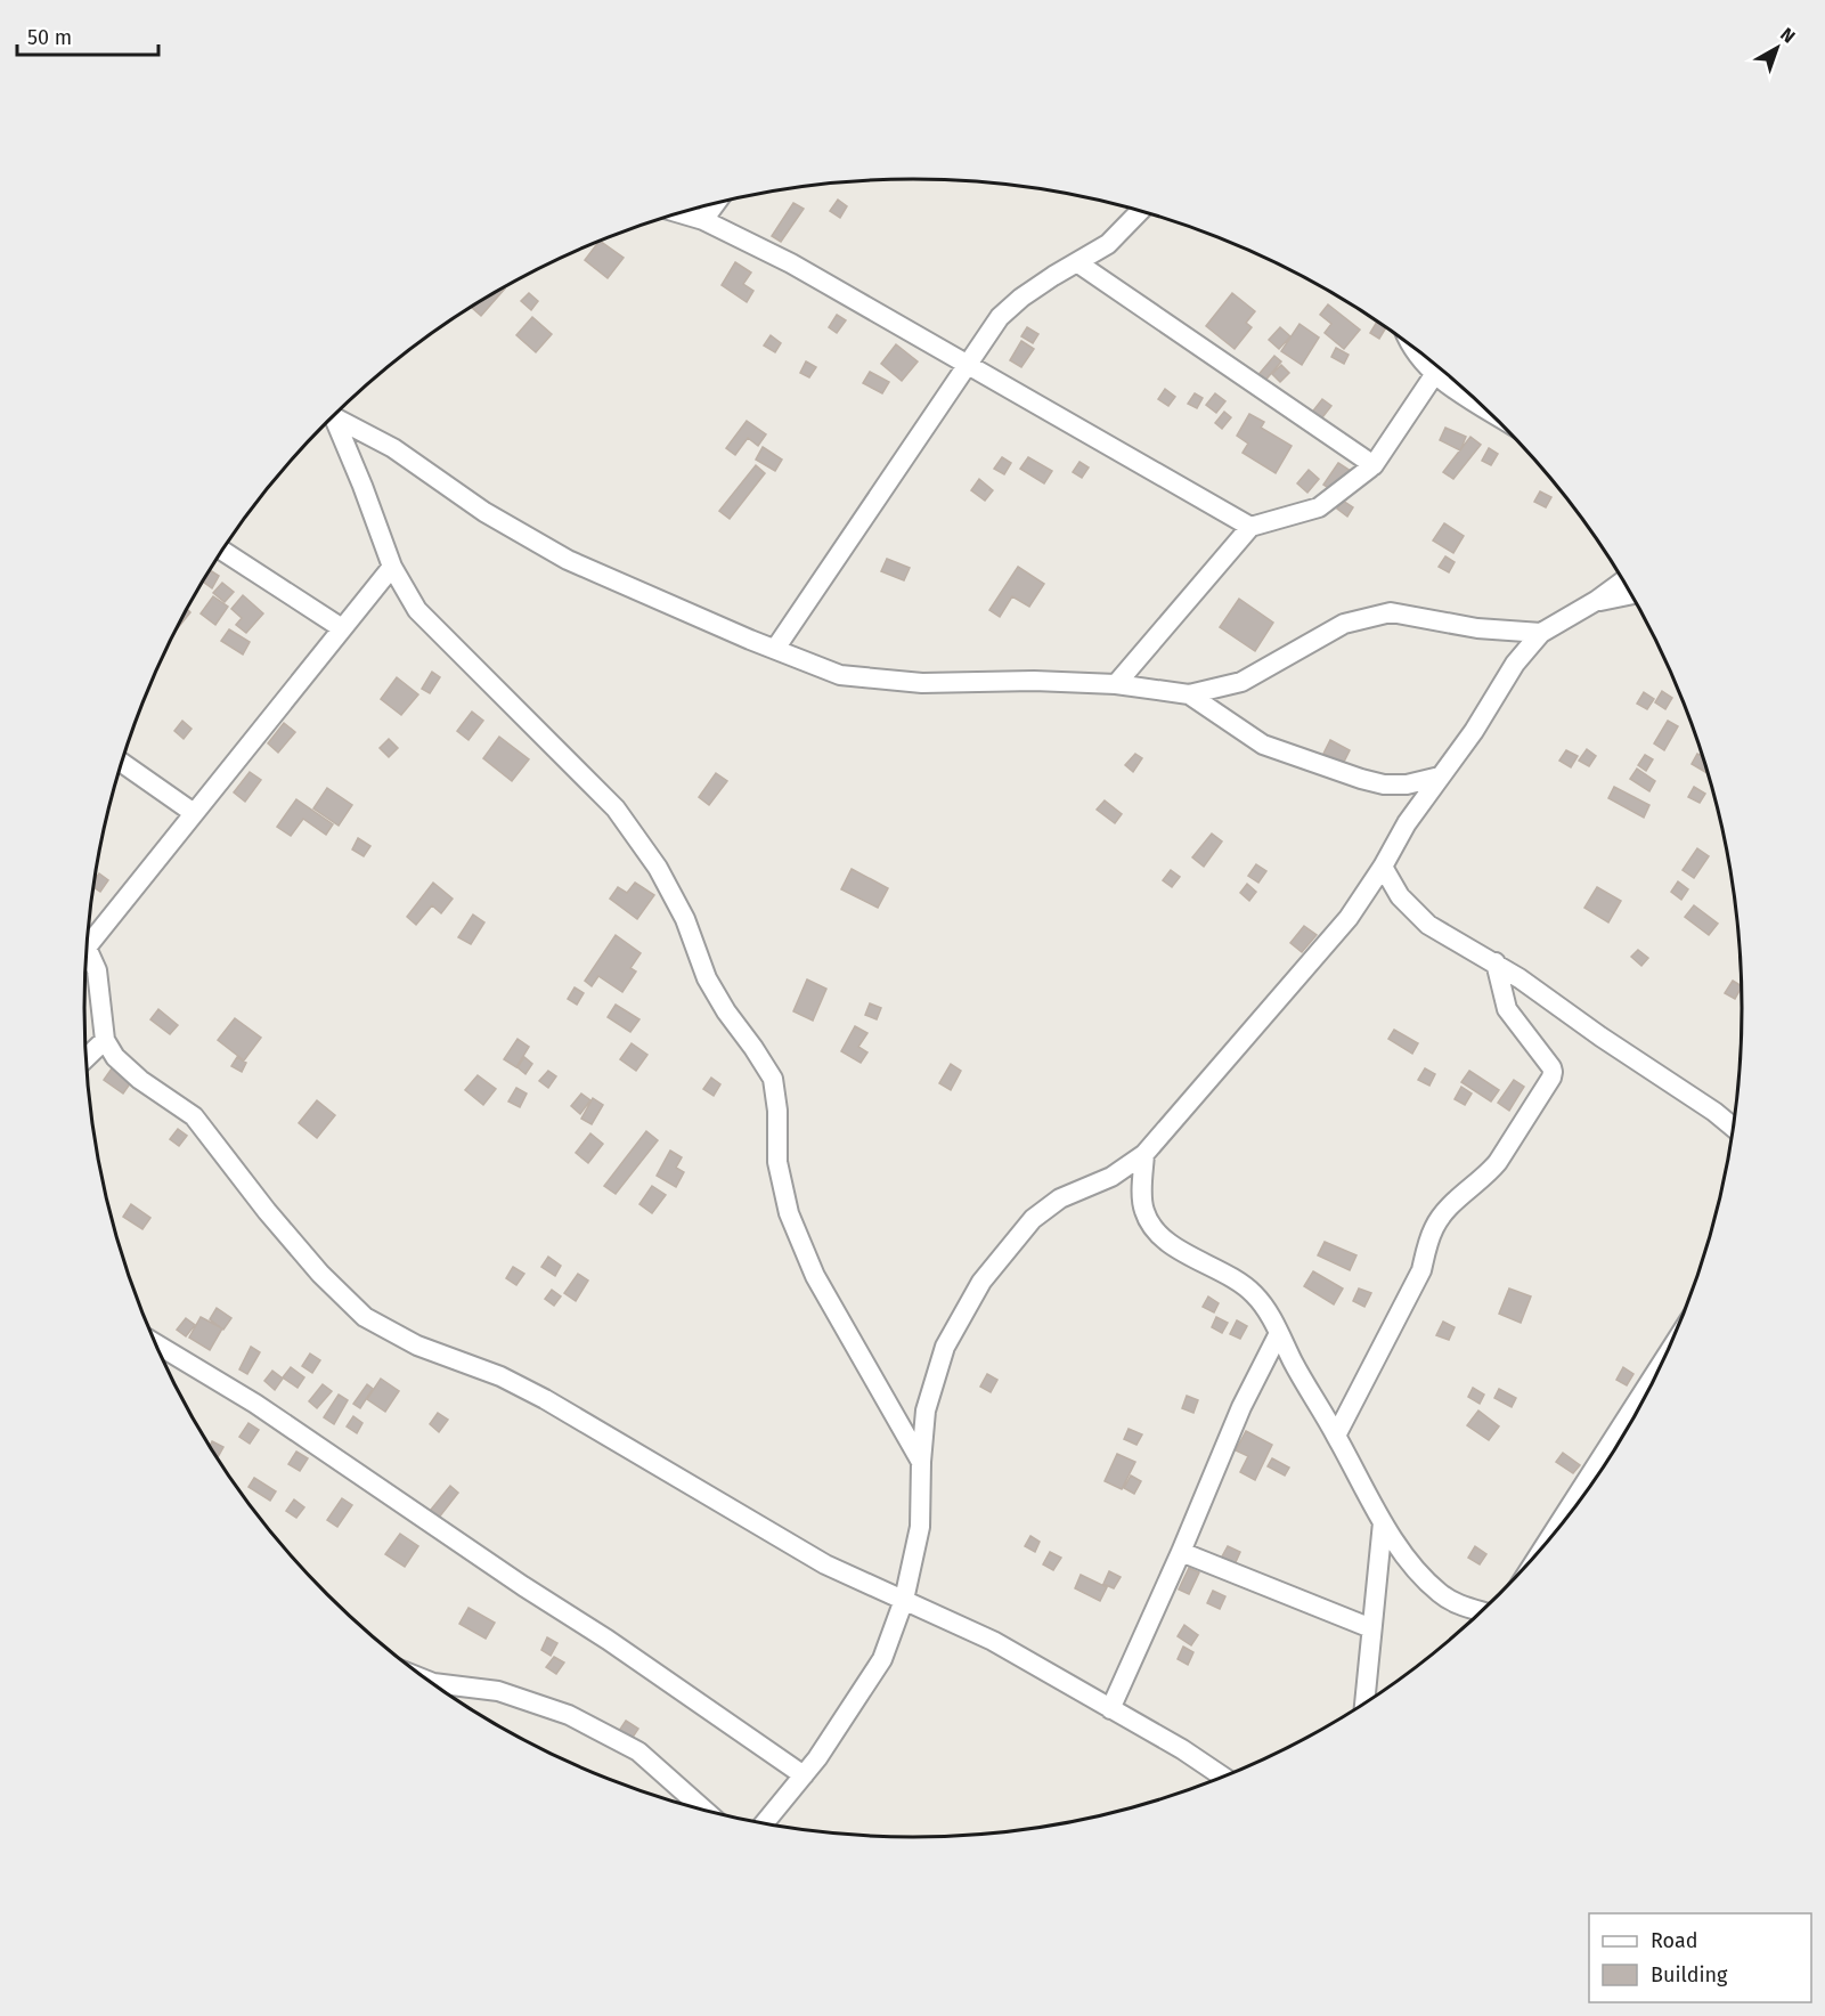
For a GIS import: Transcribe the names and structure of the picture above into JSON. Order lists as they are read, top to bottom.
{
  "legend": ["Road", "Building"],
  "scale_bar": "50 m",
  "north": "top right"
}
